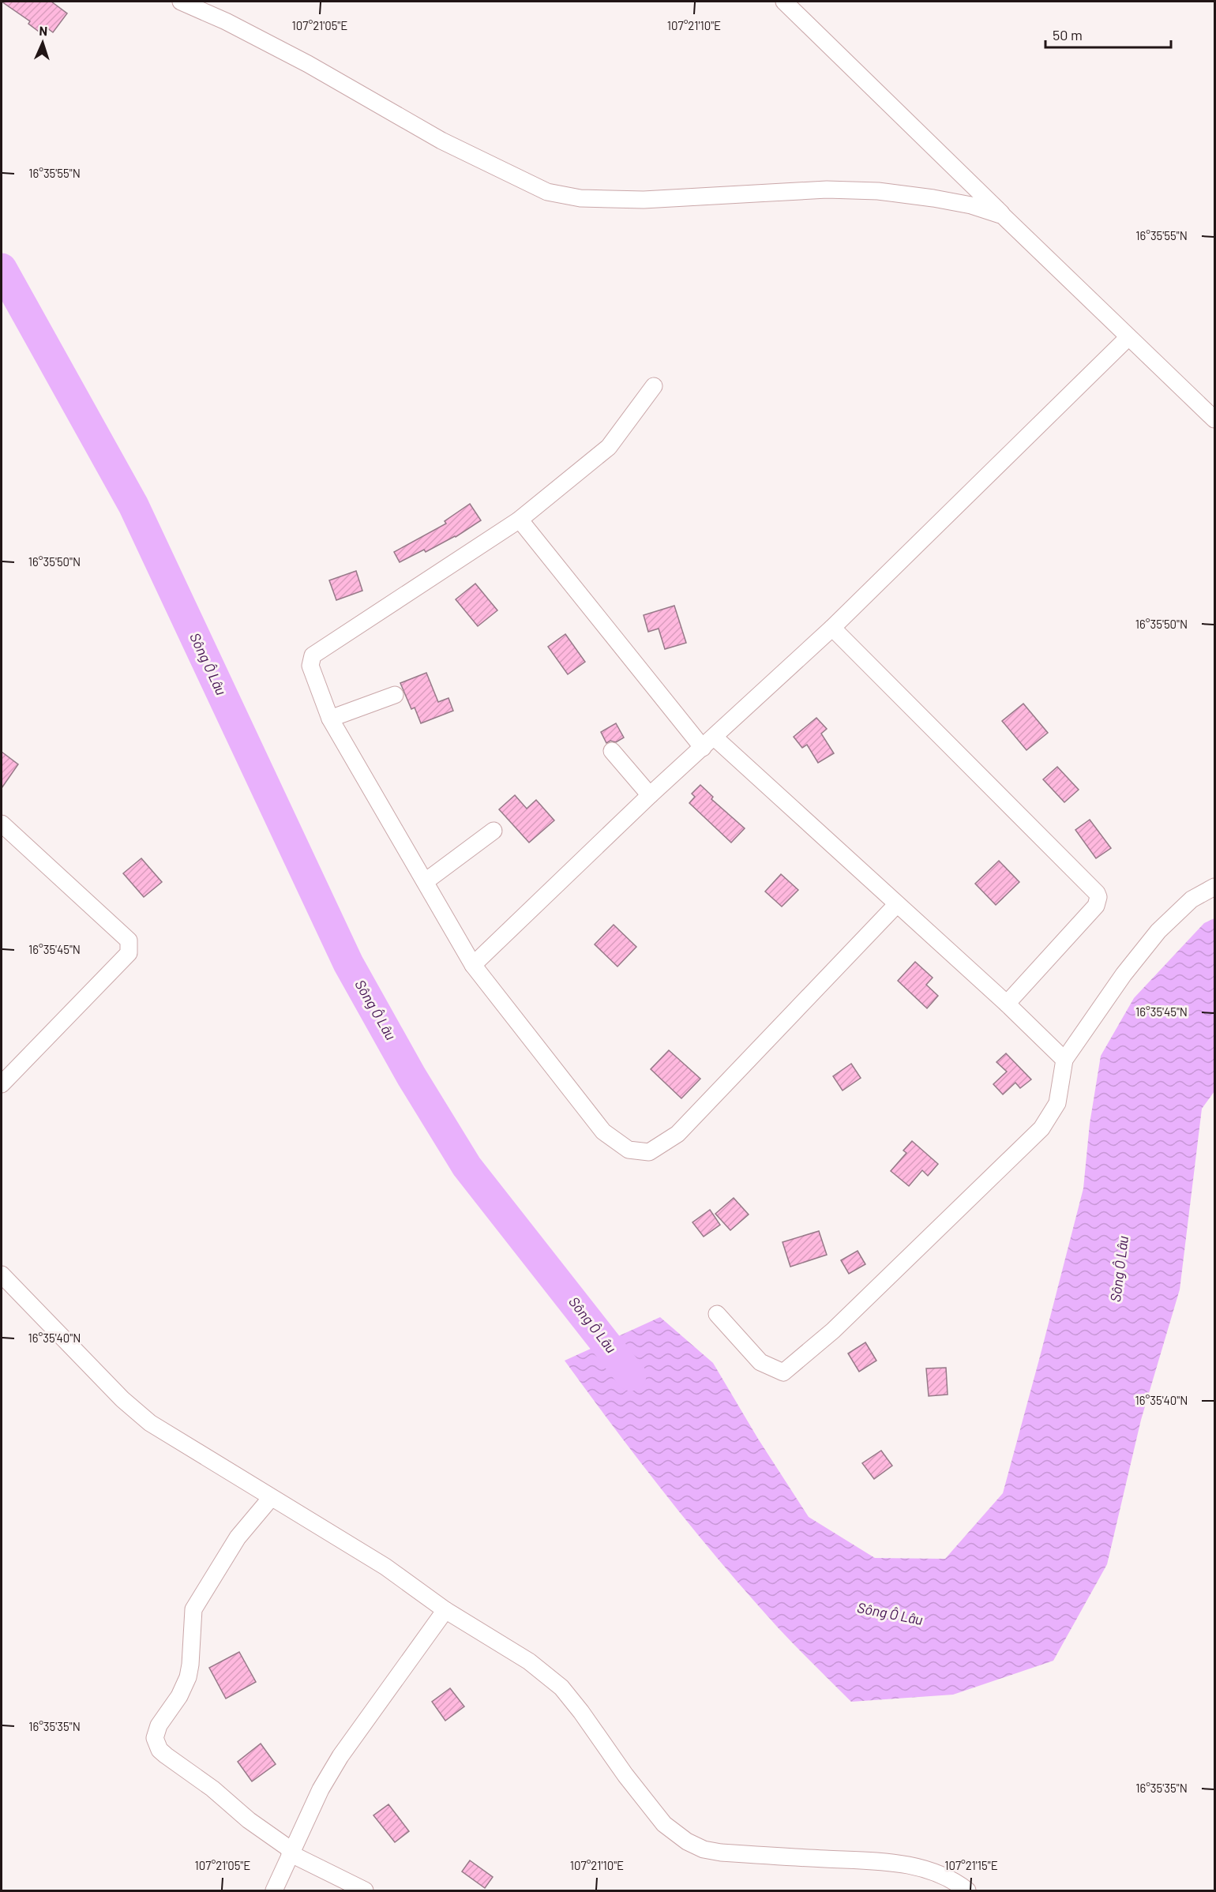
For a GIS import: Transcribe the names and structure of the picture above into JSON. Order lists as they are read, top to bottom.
{
  "water": ["Sông Ô Lâu"],
  "scale_bar": "50 m",
  "north": "top",
  "coordinates": [
    "107°21'05\"E",
    "107°21'10\"E",
    "16°35'55\"N",
    "16°35'50\"N",
    "16°35'45\"N",
    "16°35'40\"N",
    "16°35'35\"N",
    "107°21'15\"E"
  ]
}
